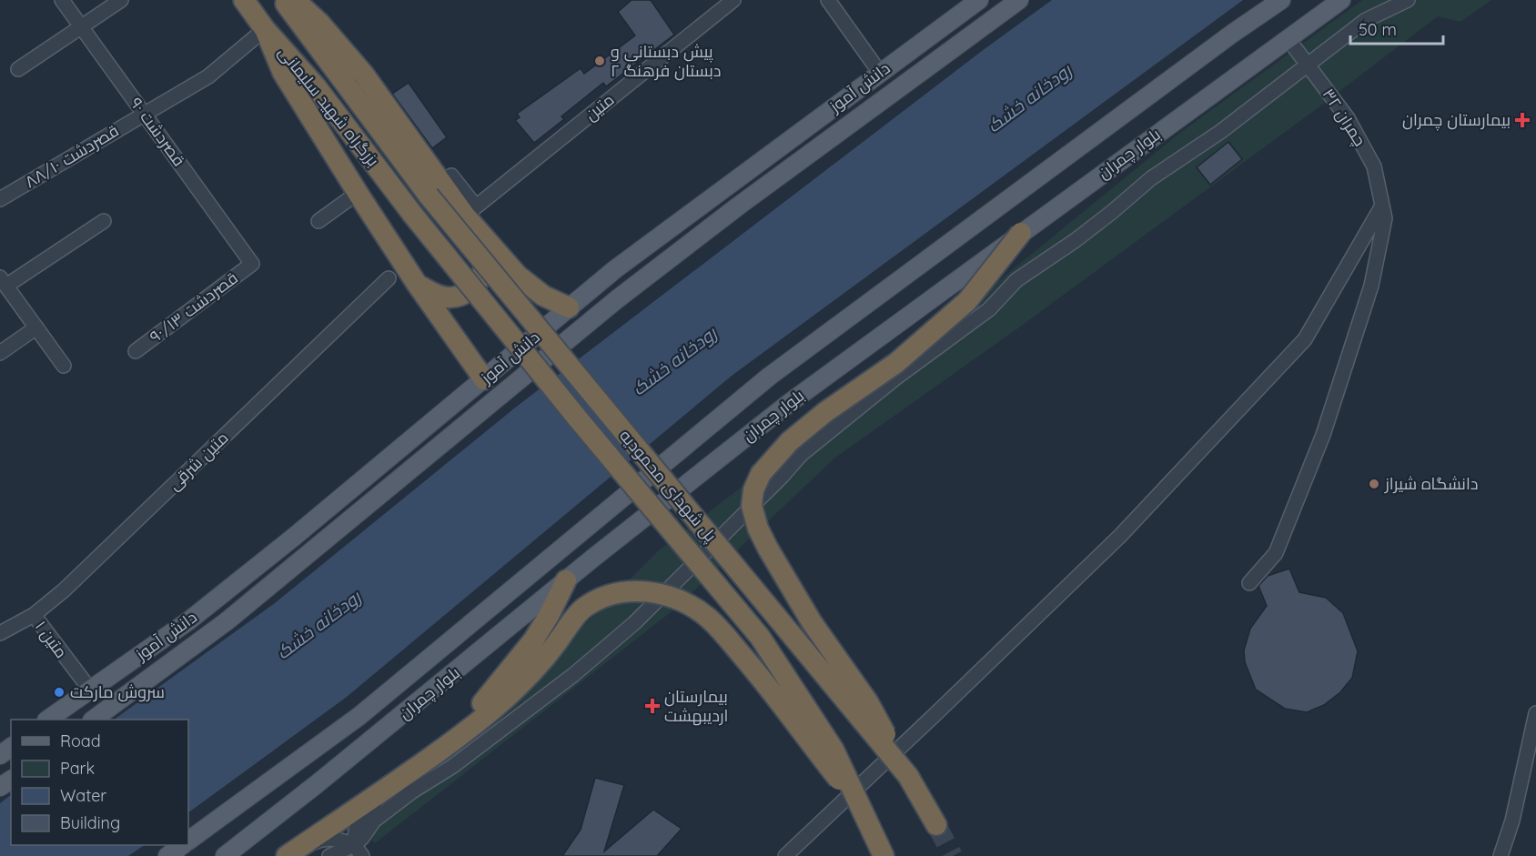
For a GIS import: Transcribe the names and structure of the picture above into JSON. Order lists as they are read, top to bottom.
{
  "streets": {
    "highway": ["بزرگراه شهید سلیمانی", "پل شهدای محمودیه"],
    "main road": ["دانش آموز", "بلوار چمران"],
    "street": [
      "متین",
      "۳۲ چمران",
      "۹۰ قصردشت",
      "۸۸/۱۰ قصردشت",
      "۹۰/۱۳ قصردشت",
      "متین شرقی",
      "متین ۱"
    ]
  },
  "crossings": [
    ["دانش آموز", "متین ۱"],
    ["بزرگراه شهید سلیمانی", "۸۸/۱۰ قصردشت"],
    ["بزرگراه شهید سلیمانی", "پل شهدای محمودیه"],
    ["۳۲ چمران", "بلوار چمران"],
    ["۹۰ قصردشت", "۸۸/۱۰ قصردشت"],
    ["۹۰ قصردشت", "۹۰/۱۳ قصردشت"],
    ["متین شرقی", "متین ۱"]
  ],
  "water": ["رودخانه خشک"],
  "places": {
    "other": ["پیش دبستانی و دبستان فرهنگ ۲", "دانشگاه شیراز", "سروش مارکت"],
    "health": ["بیمارستان چمران", "بیمارستان اردیبهشت"]
  },
  "legend": [
    "Road",
    "Park",
    "Water",
    "Building"
  ],
  "scale_bar": "50 m"
}
